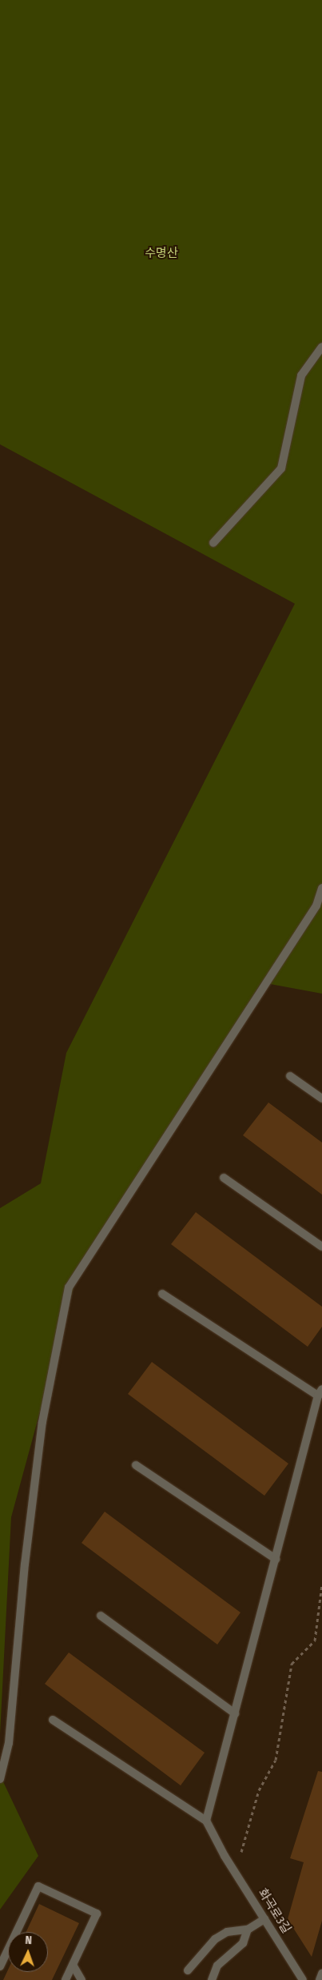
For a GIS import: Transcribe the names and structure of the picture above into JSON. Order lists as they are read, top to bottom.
{
  "streets": {
    "street": ["화곡로3길"]
  },
  "parks": ["수명산"],
  "north": "top"
}
